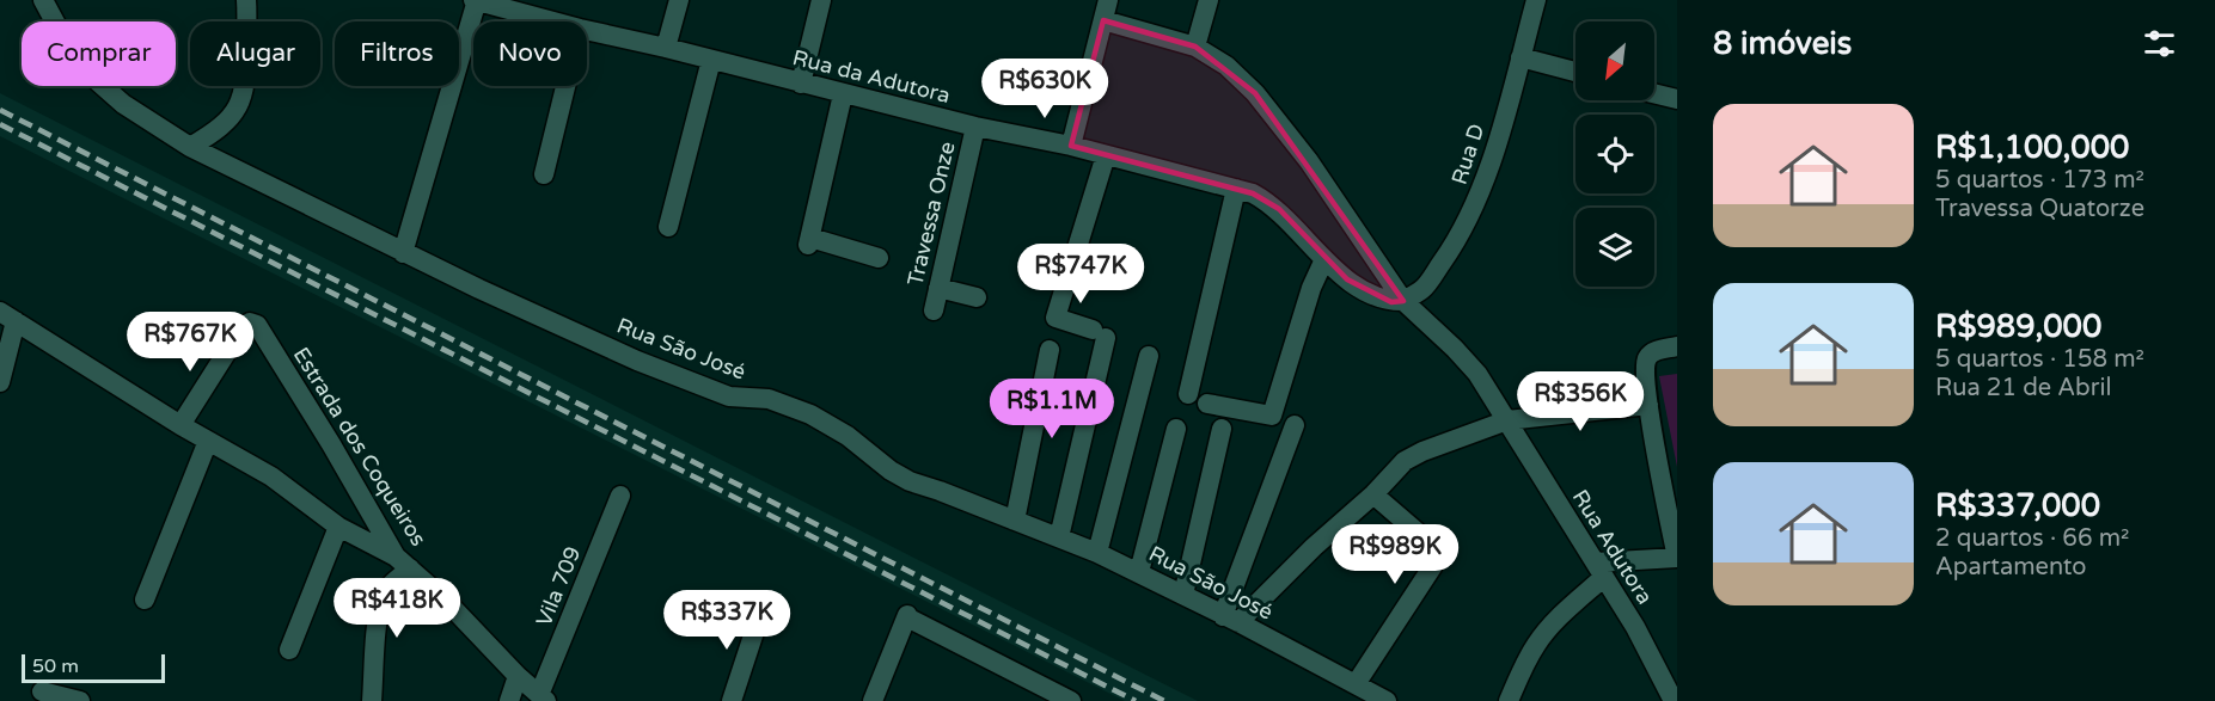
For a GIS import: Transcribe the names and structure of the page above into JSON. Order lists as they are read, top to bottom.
{
  "streets": {
    "street": [
      "Rua da Adutora",
      "Rua D",
      "Travessa Onze",
      "Rua São José",
      "Estrada dos Coqueiros",
      "Rua Adutora",
      "Vila 709"
    ]
  },
  "crossings": [
    ["Rua da Adutora", "Rua D"],
    ["Rua da Adutora", "Travessa Onze"],
    ["Estrada dos Coqueiros", "Vila 709"]
  ],
  "scale_bar": "50 m",
  "north": "bottom left",
  "page": {
    "heading": "8 imóveis",
    "chip": [
      "Comprar",
      "Alugar",
      "Filtros",
      "Novo"
    ],
    "price": [
      "R$630K",
      "R$747K",
      "R$767K",
      "R$356K",
      "R$1.1M",
      "R$989K",
      "R$418K",
      "R$337K"
    ],
    "list": [
      {
        "name": "R$1,100,000",
        "note": "5 quartos · 173 m² · Travessa Quatorze"
      },
      {
        "name": "R$989,000",
        "note": "5 quartos · 158 m² · Rua 21 de Abril"
      },
      {
        "name": "R$337,000",
        "note": "2 quartos · 66 m² · Apartamento"
      }
    ],
    "scale": "50 m"
  }
}
